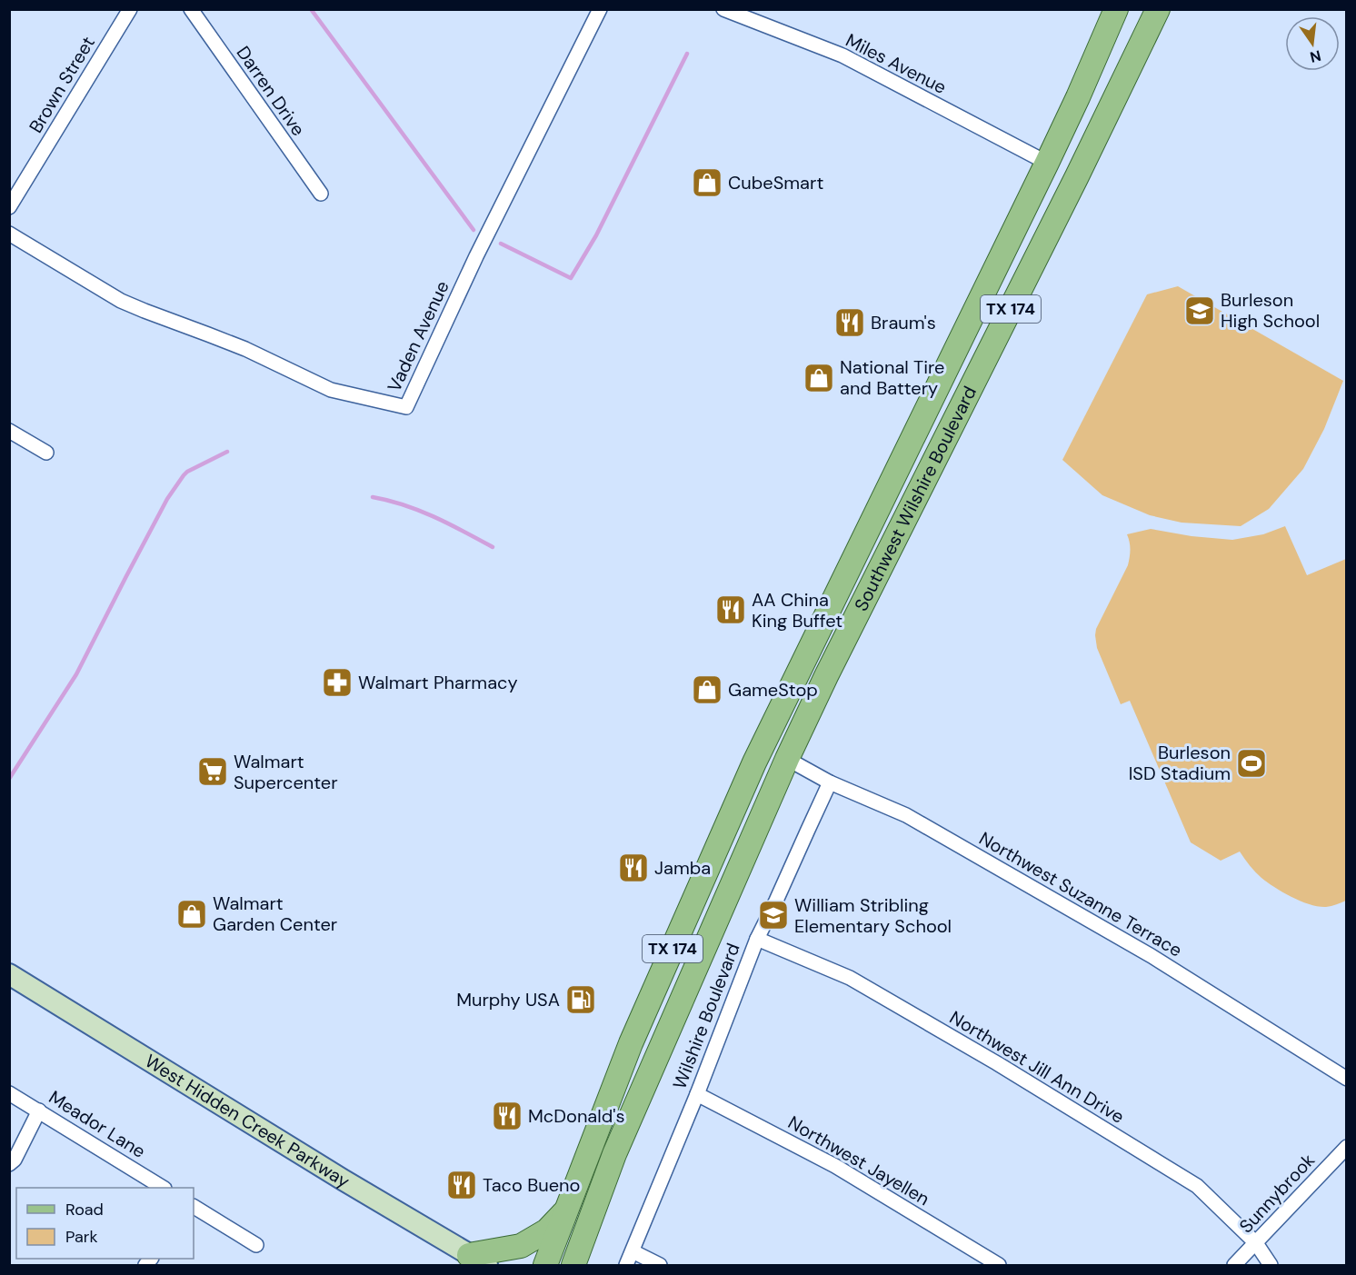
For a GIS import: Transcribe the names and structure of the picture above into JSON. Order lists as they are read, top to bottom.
{
  "streets": {
    "main road": ["TX 174", "Southwest Wilshire Boulevard", "West Hidden Creek Parkway"],
    "street": [
      "Miles Avenue",
      "Brown Street",
      "Darren Drive",
      "Vaden Avenue",
      "Northwest Suzanne Terrace",
      "Wilshire Boulevard",
      "Northwest Jill Ann Drive",
      "Meador Lane",
      "Northwest Jayellen",
      "Sunnybrook"
    ]
  },
  "crossings": [
    ["Miles Avenue", "Southwest Wilshire Boulevard"],
    ["Southwest Wilshire Boulevard", "Northwest Suzanne Terrace"],
    ["Northwest Suzanne Terrace", "Wilshire Boulevard"],
    ["Wilshire Boulevard", "Northwest Jill Ann Drive"],
    ["Wilshire Boulevard", "Northwest Jayellen"],
    ["Northwest Jill Ann Drive", "Sunnybrook"]
  ],
  "places": {
    "shop": [
      "CubeSmart",
      "National Tire and Battery",
      "GameStop",
      "Walmart Garden Center"
    ],
    "school or university": ["Burleson High School", "William Stribling Elementary School"],
    "restaurant": [
      "Braum's",
      "AA China King Buffet",
      "Jamba",
      "McDonald's",
      "Taco Bueno"
    ],
    "pharmacy": ["Walmart Pharmacy"],
    "sports": ["Burleson ISD Stadium"],
    "supermarket": ["Walmart Supercenter"],
    "fuel station": ["Murphy USA"]
  },
  "legend": ["Road", "Park"],
  "north": "bottom"
}
